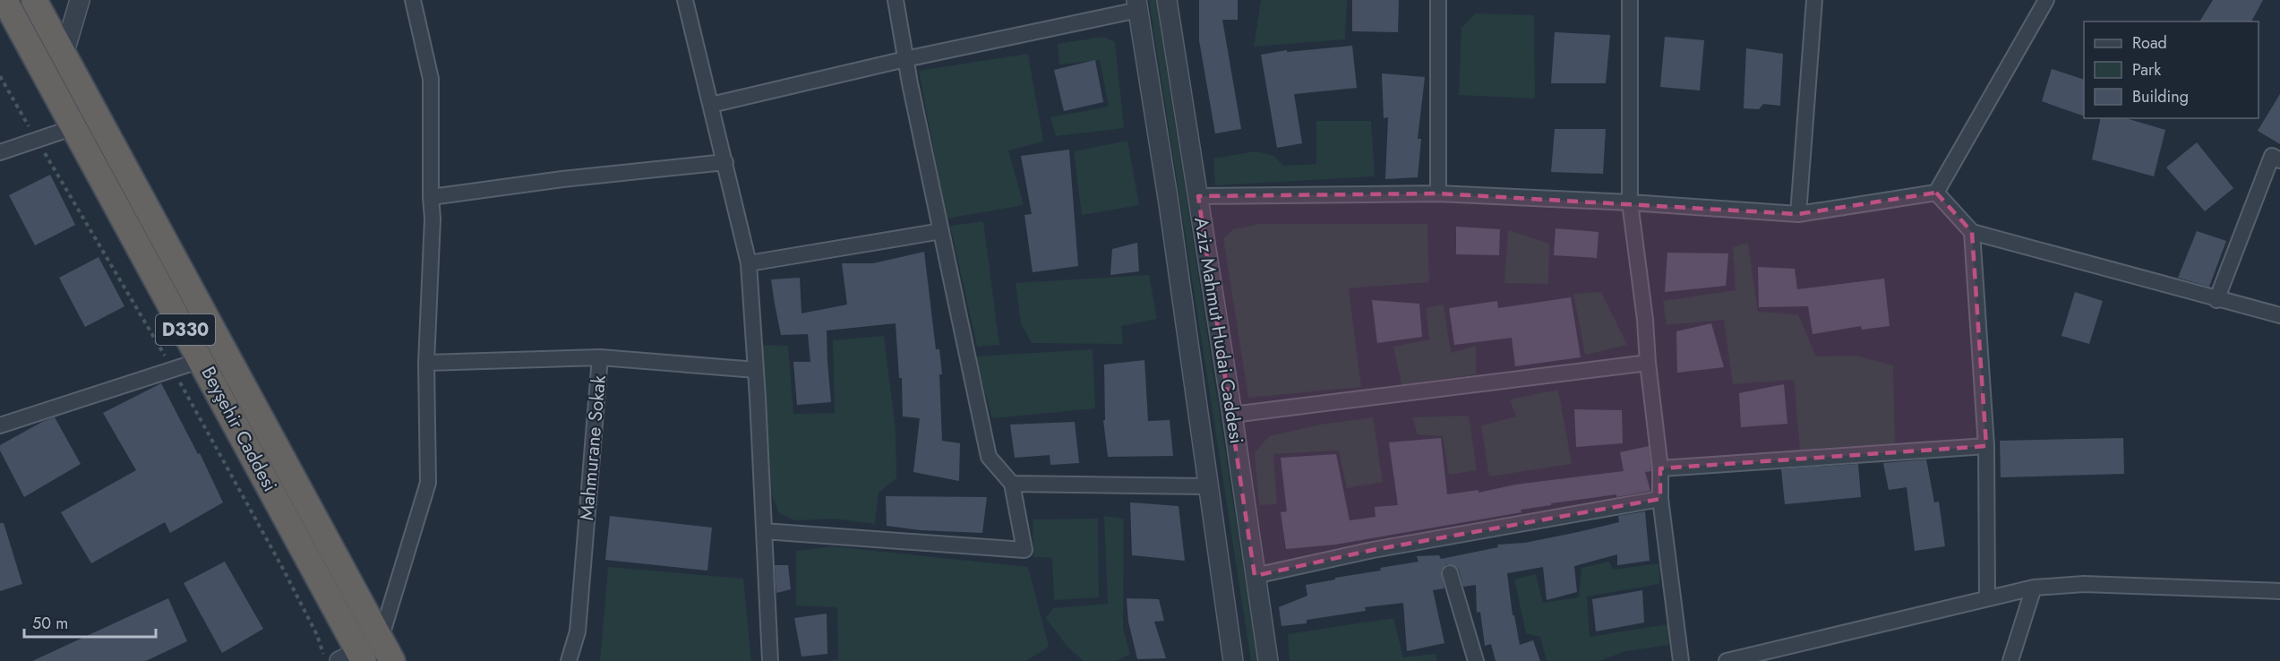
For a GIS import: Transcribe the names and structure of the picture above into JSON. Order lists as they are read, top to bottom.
{
  "streets": {
    "highway": ["D330", "Beyşehir Caddesi"],
    "street": ["Aziz Mahmut Hudai Caddesi", "Mahmurane Sokak"]
  },
  "legend": ["Road", "Park", "Building"],
  "scale_bar": "50 m"
}
